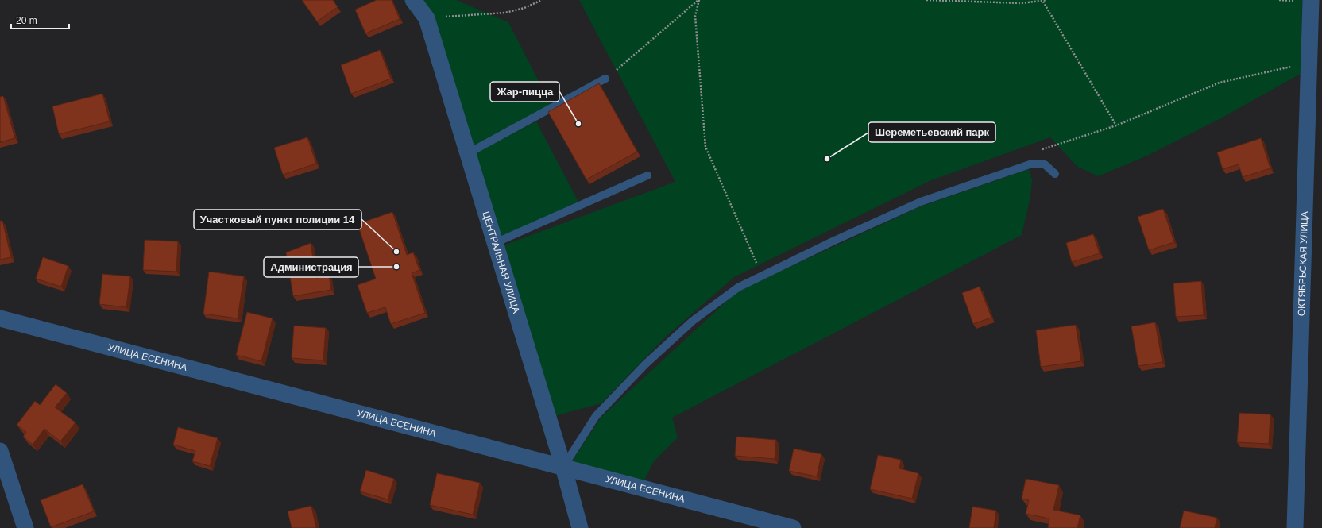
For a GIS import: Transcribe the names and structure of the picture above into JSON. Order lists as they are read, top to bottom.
{
  "streets": {
    "street": ["ЦЕНТРАЛЬНАЯ УЛИЦА", "ОКТЯБРЬСКАЯ УЛИЦА", "УЛИЦА ЕСЕНИНА"]
  },
  "crossings": [
    ["ЦЕНТРАЛЬНАЯ УЛИЦА", "УЛИЦА ЕСЕНИНА"]
  ],
  "places": [
    "Жар-пицца",
    "Шереметьевский парк",
    "Участковый пункт полиции 14",
    "Администрация"
  ],
  "scale_bar": "20 m"
}
